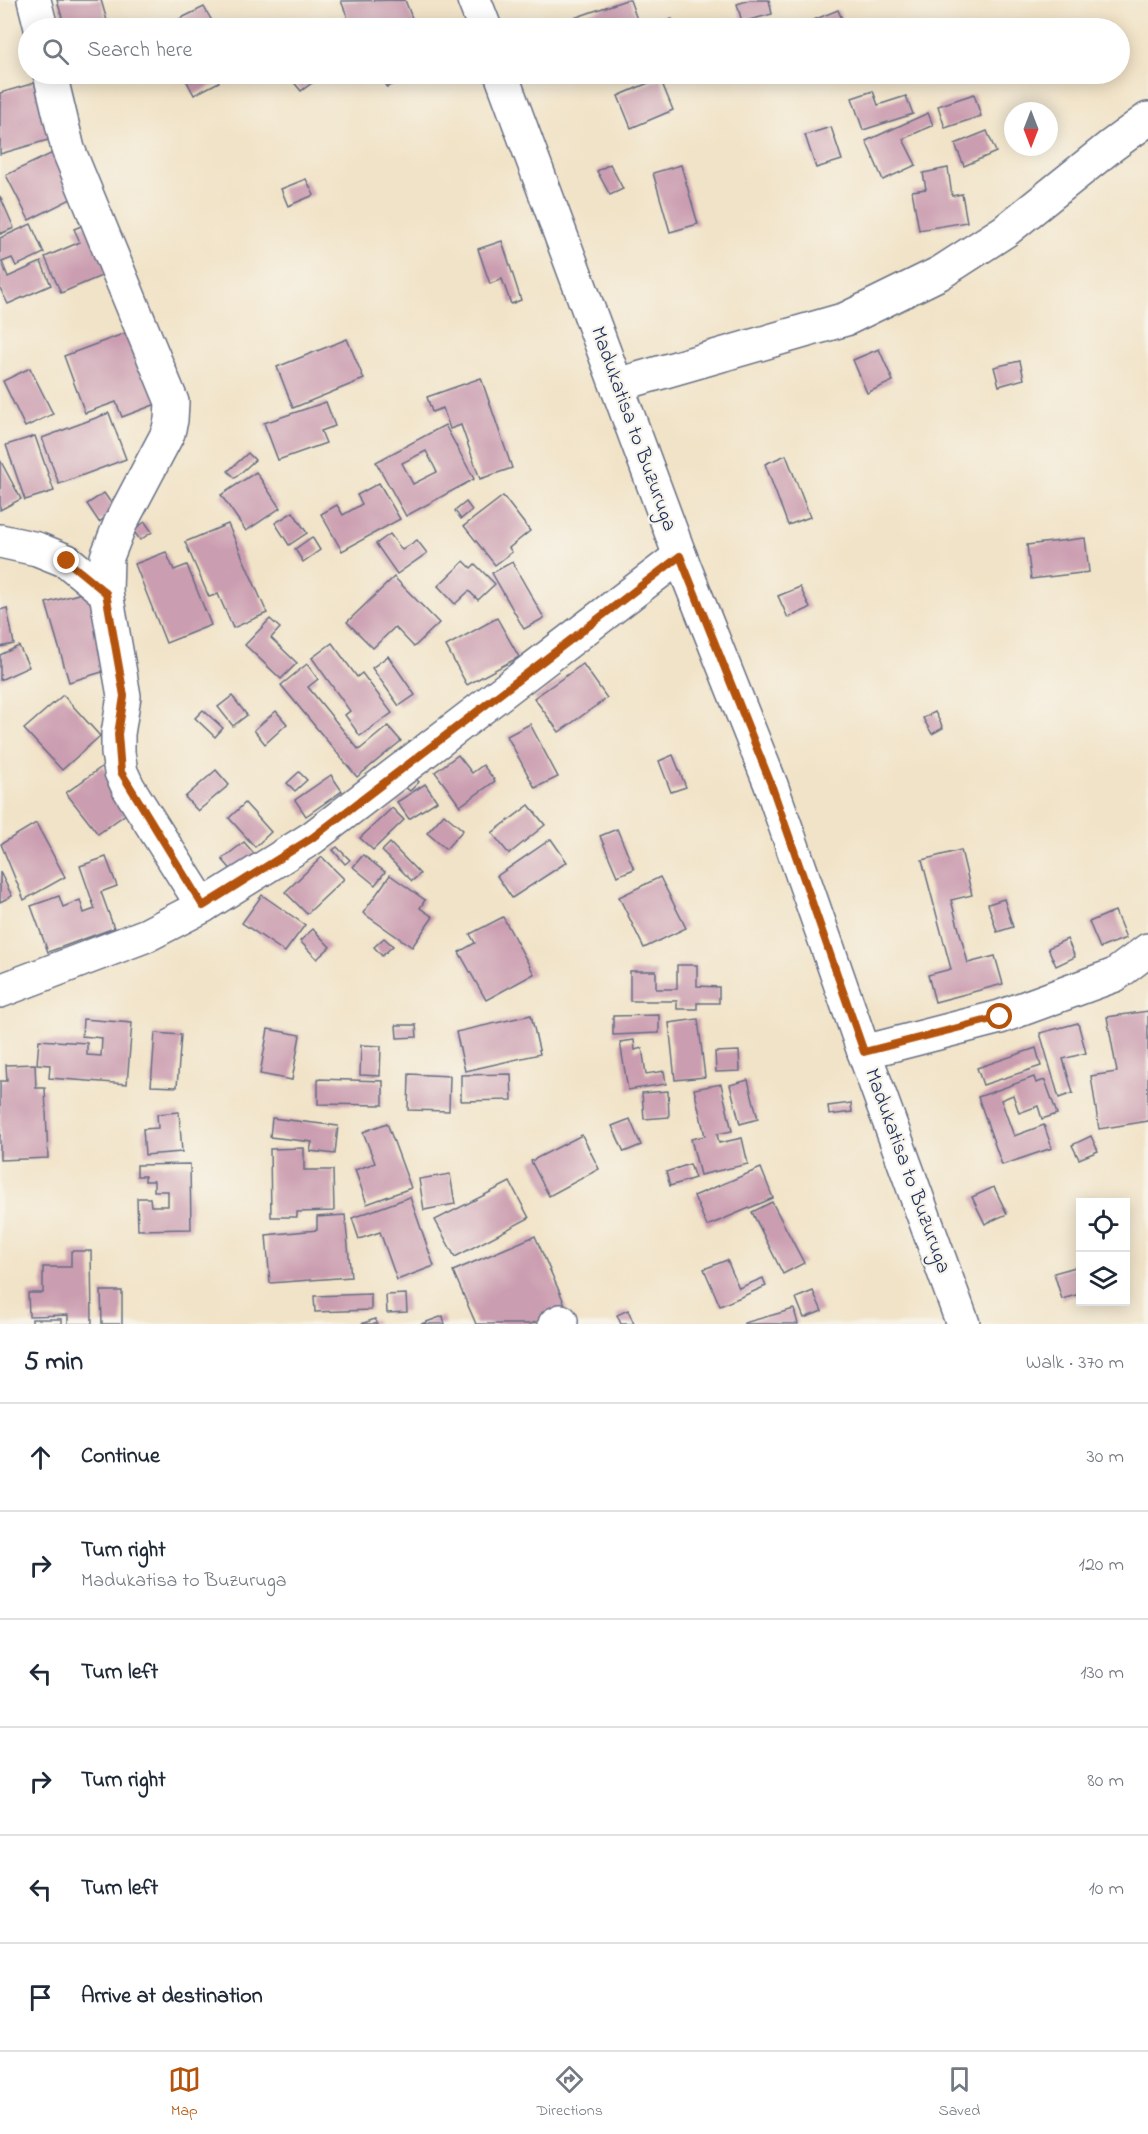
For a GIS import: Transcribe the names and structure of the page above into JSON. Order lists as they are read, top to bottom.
{
  "streets": {
    "street": ["Madukatisa to Buzuruga"]
  },
  "north": "bottom",
  "page": {
    "search": "Search here",
    "heading": ["5 min", "Walk · 370 m"],
    "list": [
      ["Continue", "30 m"],
      ["Turn right", "Madukatisa to Buzuruga", "120 m"],
      ["Turn left", "130 m"],
      ["Turn right", "80 m"],
      ["Turn left", "10 m"],
      "Arrive at destination"
    ],
    "nav": ["Map", "Directions", "Saved"]
  }
}
